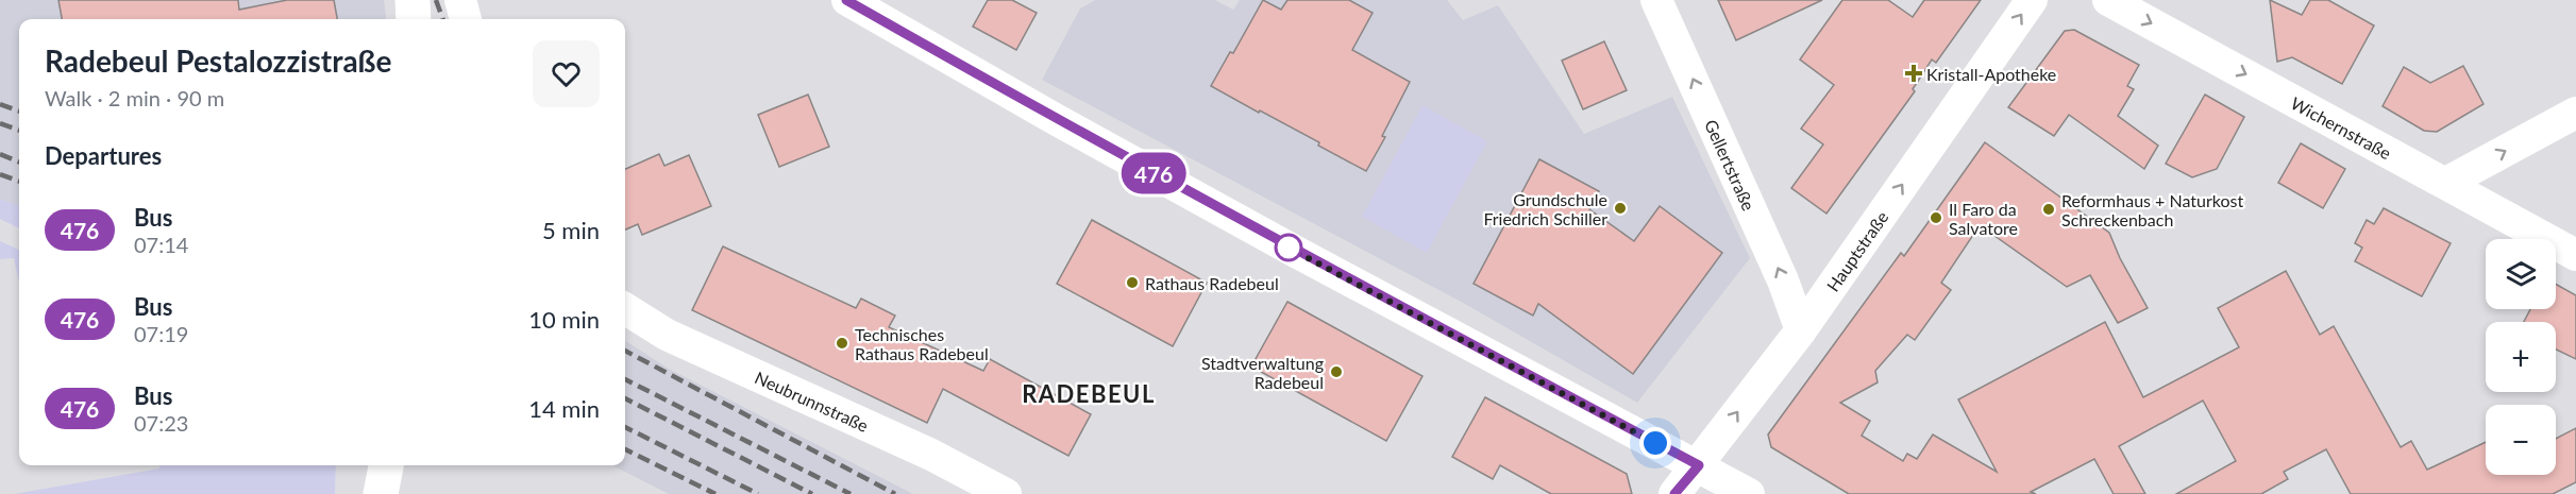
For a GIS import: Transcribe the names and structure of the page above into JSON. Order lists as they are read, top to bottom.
{
  "streets": {
    "street": [
      "Wichernstraße",
      "Gellertstraße",
      "Hauptstraße",
      "Neubrunnstraße"
    ]
  },
  "crossings": [
    ["Gellertstraße", "Hauptstraße"]
  ],
  "one_way": ["Wichernstraße", "Gellertstraße", "Hauptstraße"],
  "districts": ["RADEBEUL"],
  "places": {
    "health": ["Kristall-Apotheke"],
    "other": [
      "Grundschule Friedrich Schiller",
      "Reformhaus + Naturkost Schreckenbach",
      "Il Faro da Salvatore",
      "Rathaus Radebeul",
      "Technisches Rathaus Radebeul",
      "Stadtverwaltung Radebeul"
    ]
  },
  "lines": ["bus line 476"],
  "page": {
    "on_map": "476",
    "heading": [
      ["Radebeul Pestalozzistraße", "Walk · 2 min · 90 m"],
      "Departures"
    ],
    "list": [
      {
        "mark": "476",
        "name": "Bus",
        "note": "07:14",
        "value": "5 min"
      },
      {
        "mark": "476",
        "name": "Bus",
        "note": "07:19",
        "value": "10 min"
      },
      {
        "mark": "476",
        "name": "Bus",
        "note": "07:23",
        "value": "14 min"
      }
    ],
    "map_buttons": ["+", "−"]
  }
}
